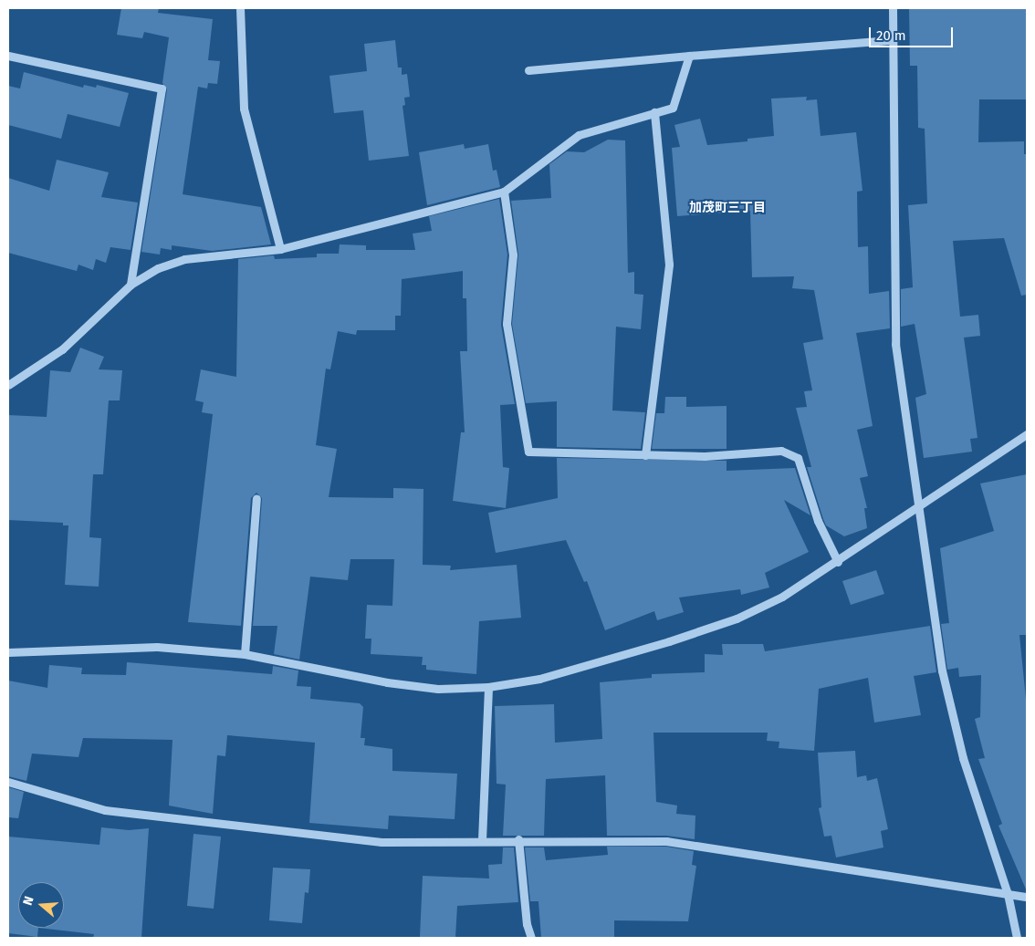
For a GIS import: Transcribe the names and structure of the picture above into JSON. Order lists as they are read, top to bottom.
{
  "districts": ["加茂町三丁目"],
  "scale_bar": "20 m",
  "north": "left"
}
